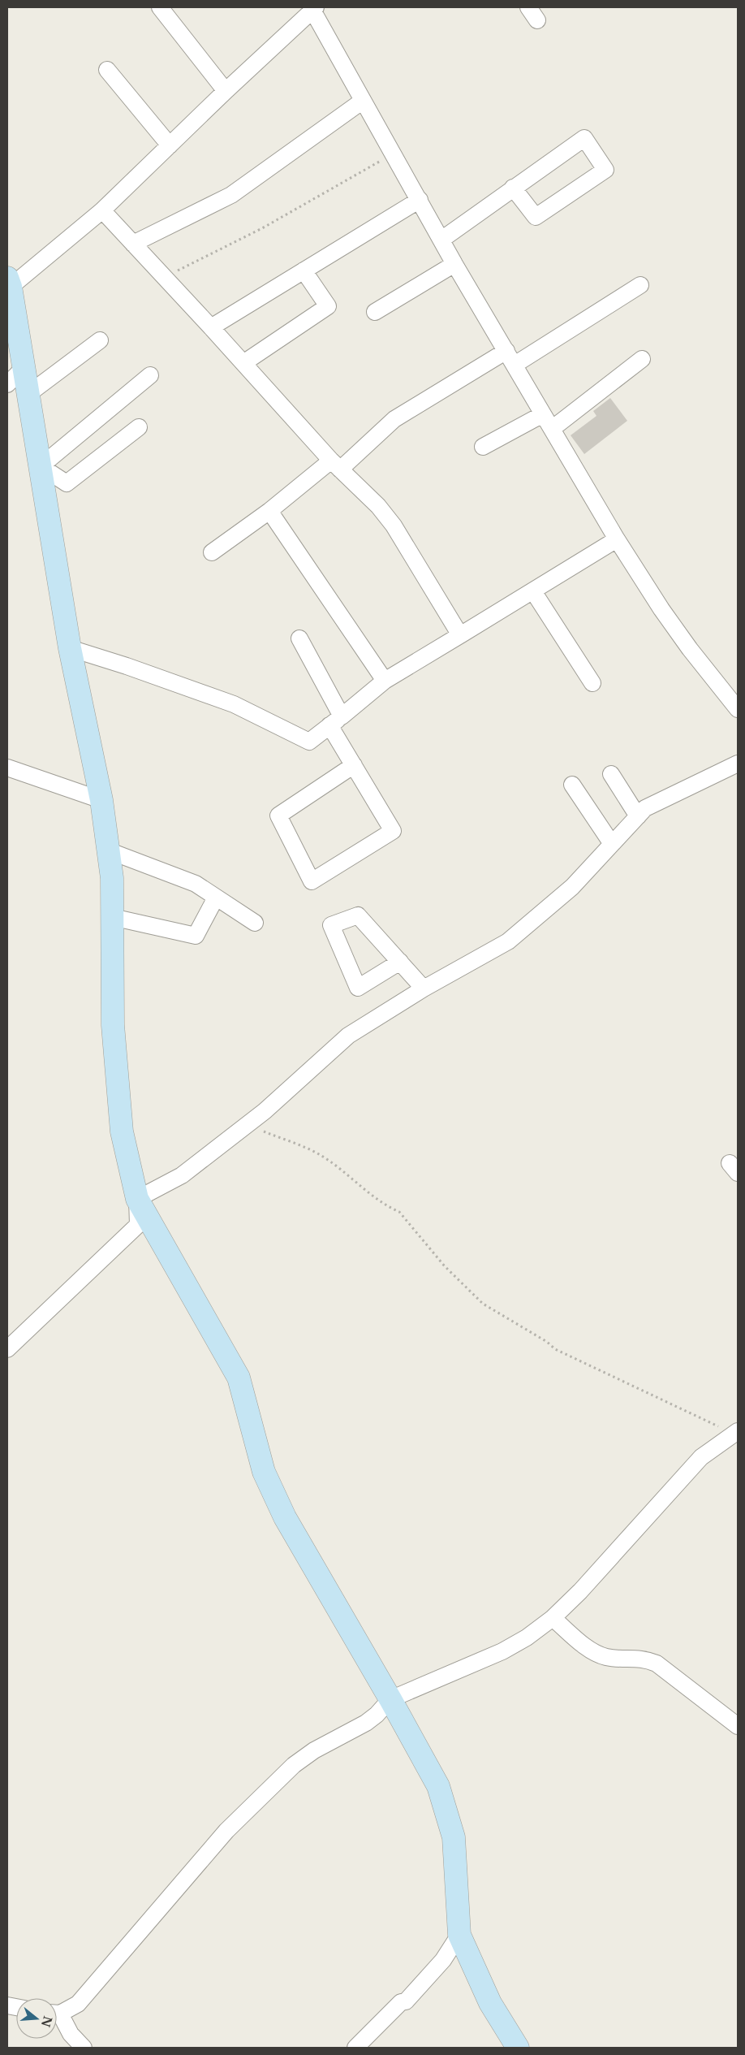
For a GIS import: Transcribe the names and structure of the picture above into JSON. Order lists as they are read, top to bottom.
{
  "north": "right"
}
